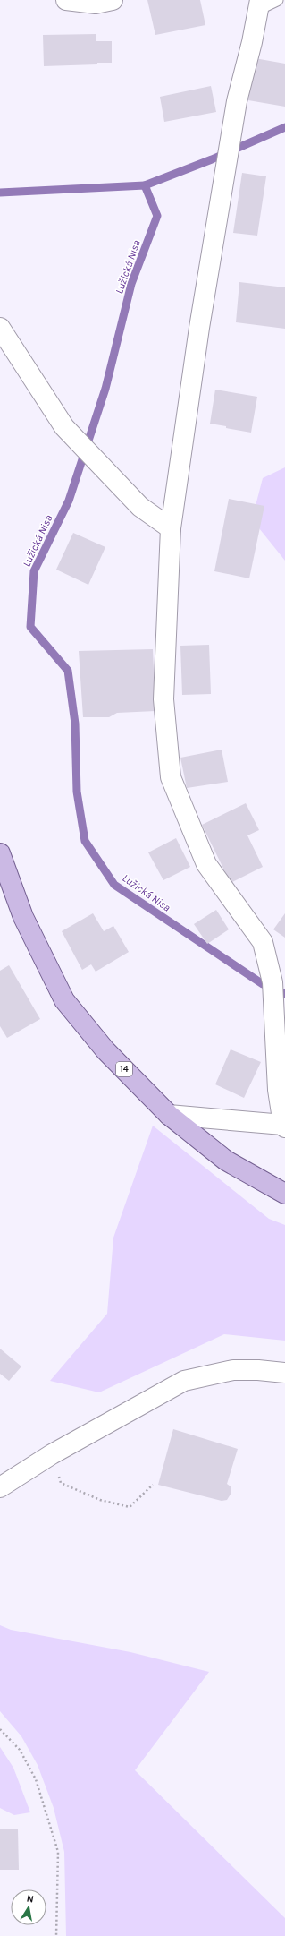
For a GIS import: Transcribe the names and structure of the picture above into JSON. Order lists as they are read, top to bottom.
{
  "streets": {
    "main road": ["14"]
  },
  "water": ["Lužická Nisa"],
  "north": "top"
}
